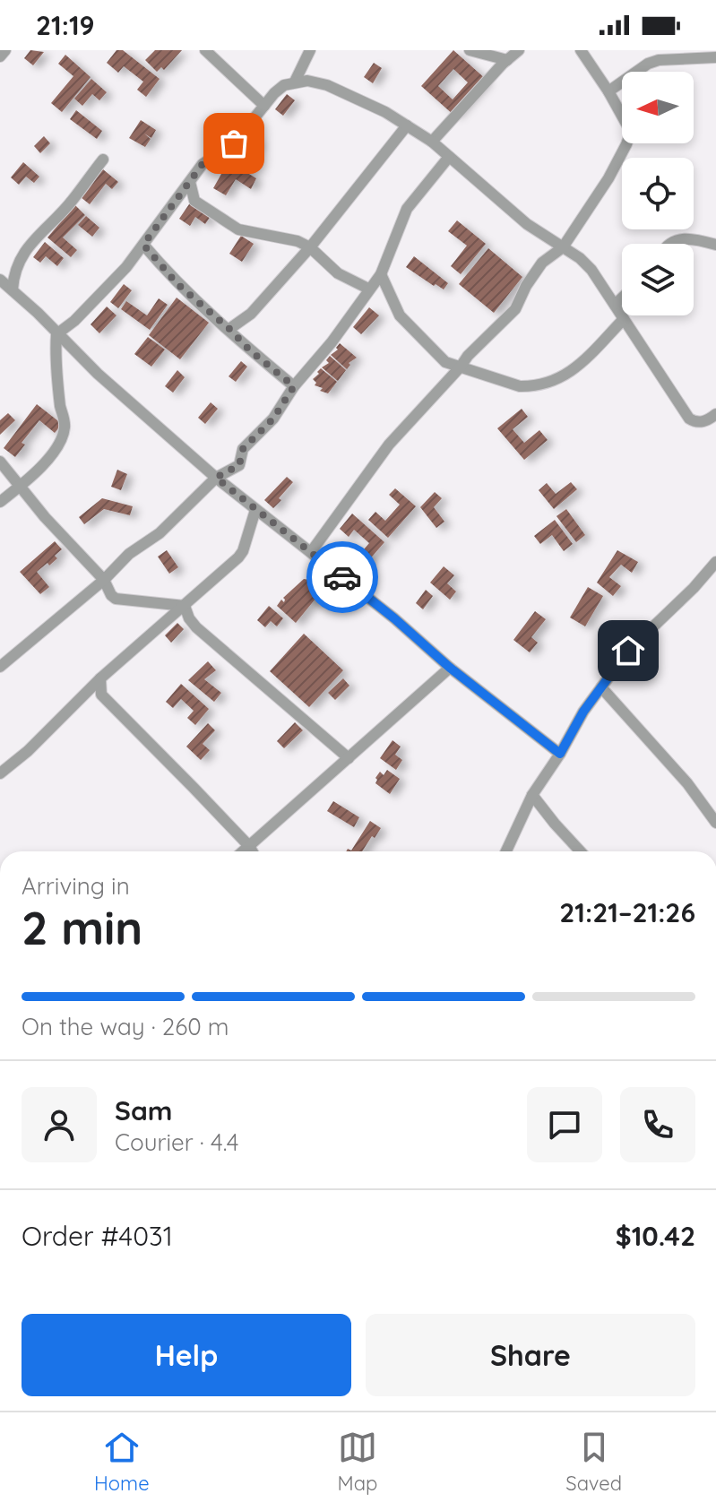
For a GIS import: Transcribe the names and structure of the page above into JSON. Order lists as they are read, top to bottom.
{
  "north": "left",
  "page": {
    "status": "21:19",
    "heading": ["2 min", "Arriving in", "21:21–21:26"],
    "panel": [
      "Sam",
      "Courier · 4.4",
      "Order #4031",
      "$10.42"
    ],
    "bar": "On the way · 260 m",
    "buttons": ["Help", "Share"],
    "tabs": ["Home", "Map", "Saved"]
  }
}
